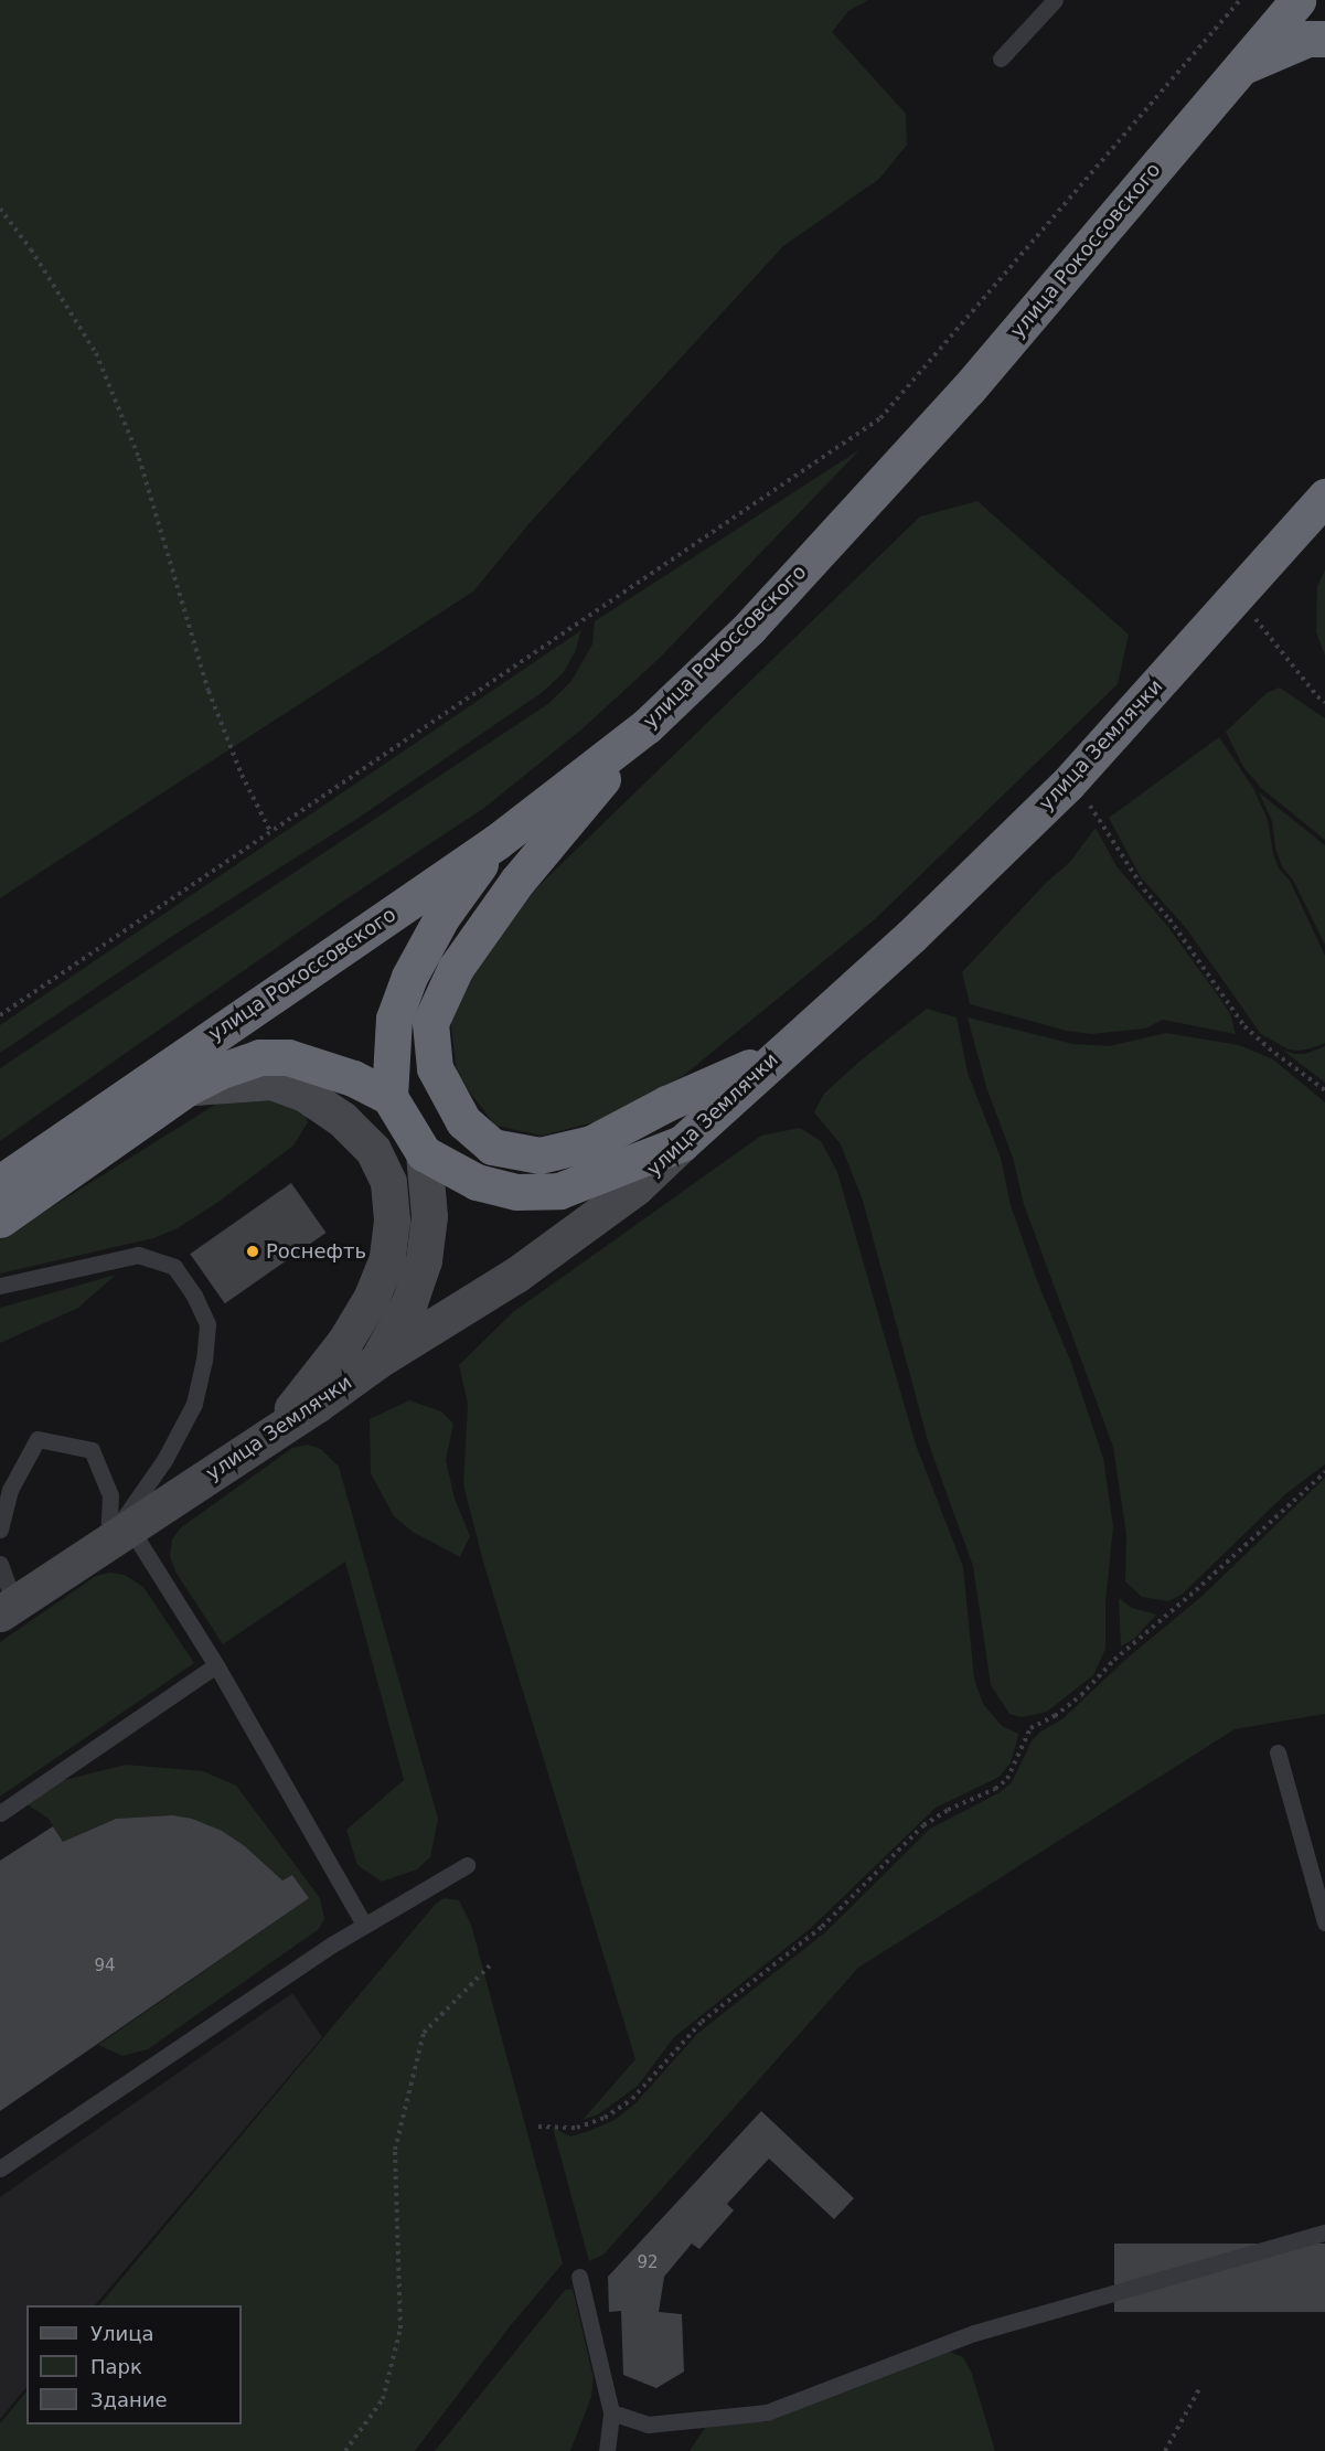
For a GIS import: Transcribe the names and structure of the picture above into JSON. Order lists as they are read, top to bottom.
{
  "streets": {
    "highway": ["улица Рокоссовского", "улица Землячки"]
  },
  "places": ["Роснефть"],
  "house_numbers": ["94", "92"],
  "legend": ["Улица", "Парк", "Здание"]
}
